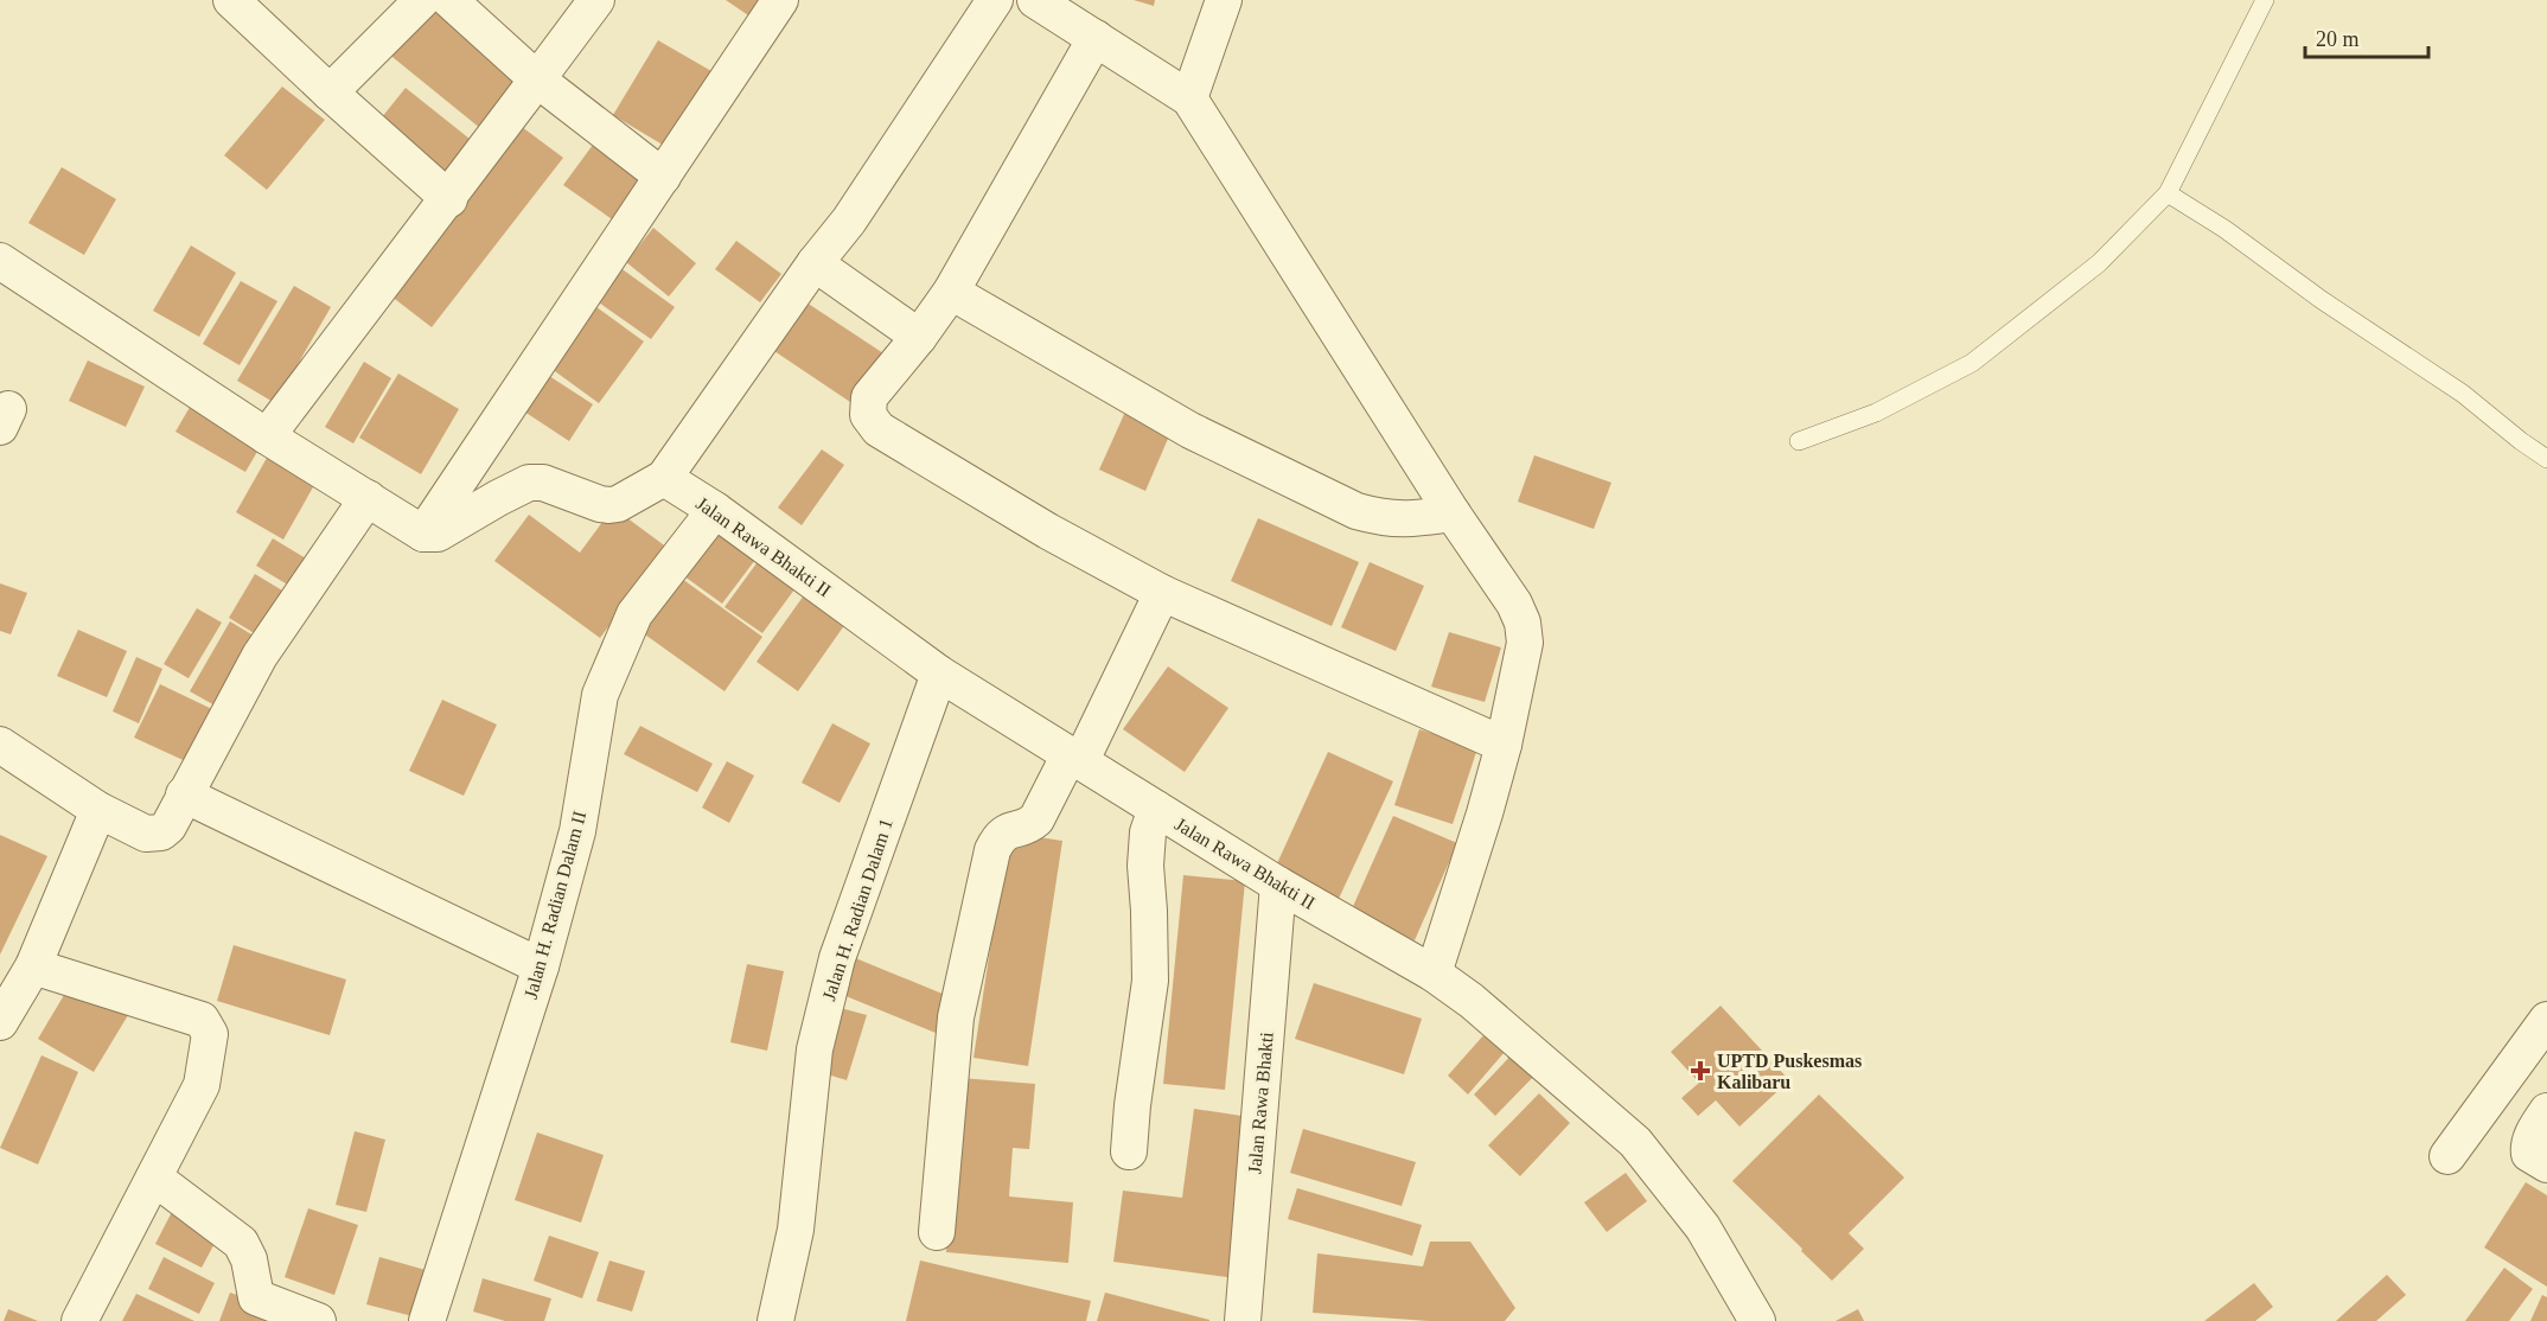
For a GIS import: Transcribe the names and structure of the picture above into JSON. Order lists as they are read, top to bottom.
{
  "streets": {
    "street": [
      "Jalan Rawa Bhakti II",
      "Jalan H. Radian Dalam II",
      "Jalan H. Radian Dalam 1",
      "Jalan Rawa Bhakti"
    ]
  },
  "crossings": [
    ["Jalan Rawa Bhakti II", "Jalan H. Radian Dalam II"],
    ["Jalan Rawa Bhakti II", "Jalan H. Radian Dalam 1"],
    ["Jalan Rawa Bhakti II", "Jalan Rawa Bhakti"]
  ],
  "places": {
    "health": ["UPTD Puskesmas Kalibaru"]
  },
  "scale_bar": "20 m"
}
